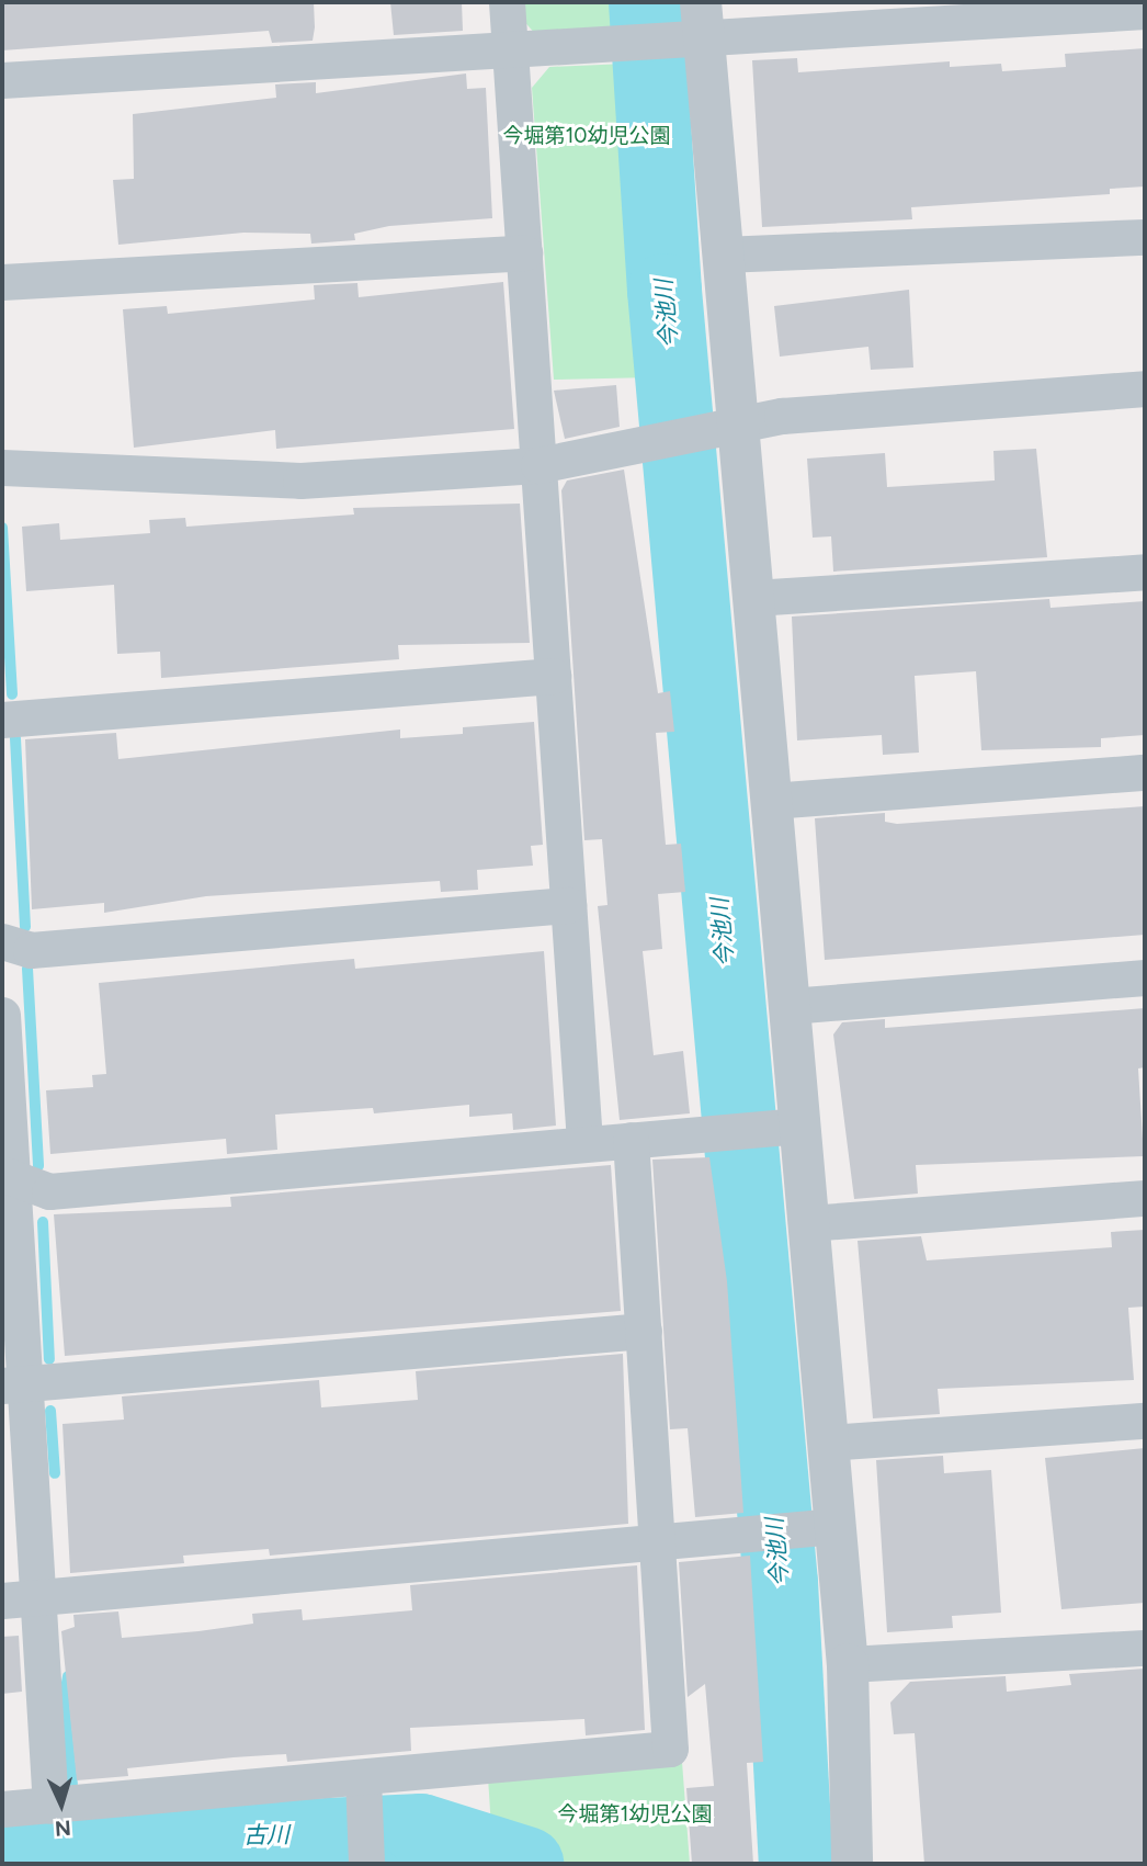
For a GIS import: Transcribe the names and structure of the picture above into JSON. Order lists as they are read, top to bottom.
{
  "water": ["今池川", "古川"],
  "parks": ["今堀第10幼児公園", "今堀第1幼児公園"],
  "north": "bottom"
}
